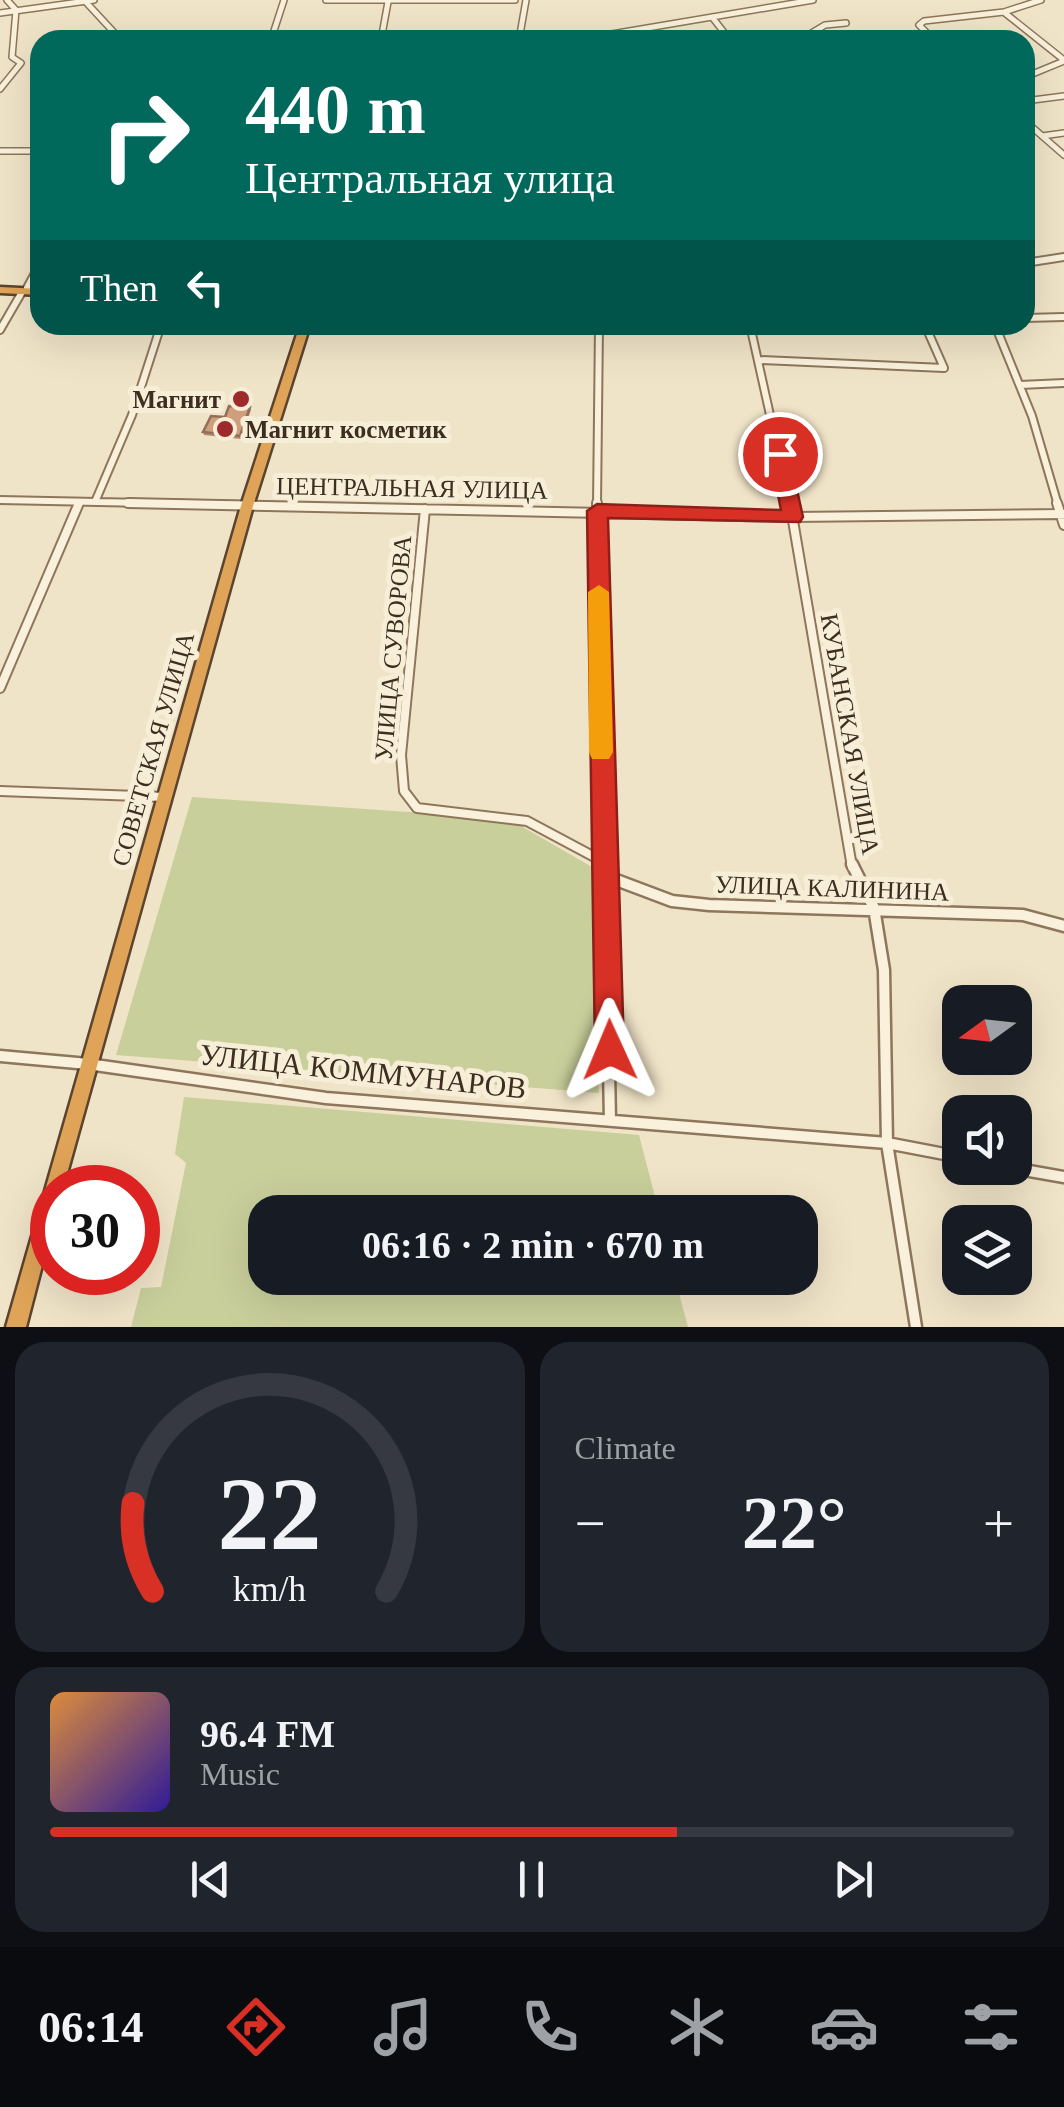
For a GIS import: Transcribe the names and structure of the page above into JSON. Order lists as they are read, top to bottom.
{
  "streets": {
    "highway": ["СОВЕТСКАЯ УЛИЦА"],
    "street": [
      "ЦЕНТРАЛЬНАЯ УЛИЦА",
      "УЛИЦА СУВОРОВА",
      "КУБАНСКАЯ УЛИЦА",
      "УЛИЦА КАЛИНИНА",
      "УЛИЦА КОММУНАРОВ"
    ]
  },
  "crossings": [
    ["ЦЕНТРАЛЬНАЯ УЛИЦА", "УЛИЦА СУВОРОВА"],
    ["ЦЕНТРАЛЬНАЯ УЛИЦА", "КУБАНСКАЯ УЛИЦА"],
    ["ЦЕНТРАЛЬНАЯ УЛИЦА", "СОВЕТСКАЯ УЛИЦА"],
    ["КУБАНСКАЯ УЛИЦА", "УЛИЦА КАЛИНИНА"],
    ["КУБАНСКАЯ УЛИЦА", "УЛИЦА КОММУНАРОВ"],
    ["СОВЕТСКАЯ УЛИЦА", "УЛИЦА КОММУНАРОВ"]
  ],
  "places": ["Магнит", "Магнит косметик"],
  "north": "left",
  "page": {
    "turn": ["440 m", "Центральная улица"],
    "then": "Then",
    "limit": "30",
    "trip": "06:16 · 2 min · 670 m",
    "tile": "Climate",
    "heat": ["−", "22°", "+"],
    "song": ["96.4 FM", "Music"],
    "tabs": "06:14",
    "gauge": ["22", "km/h"]
  }
}
